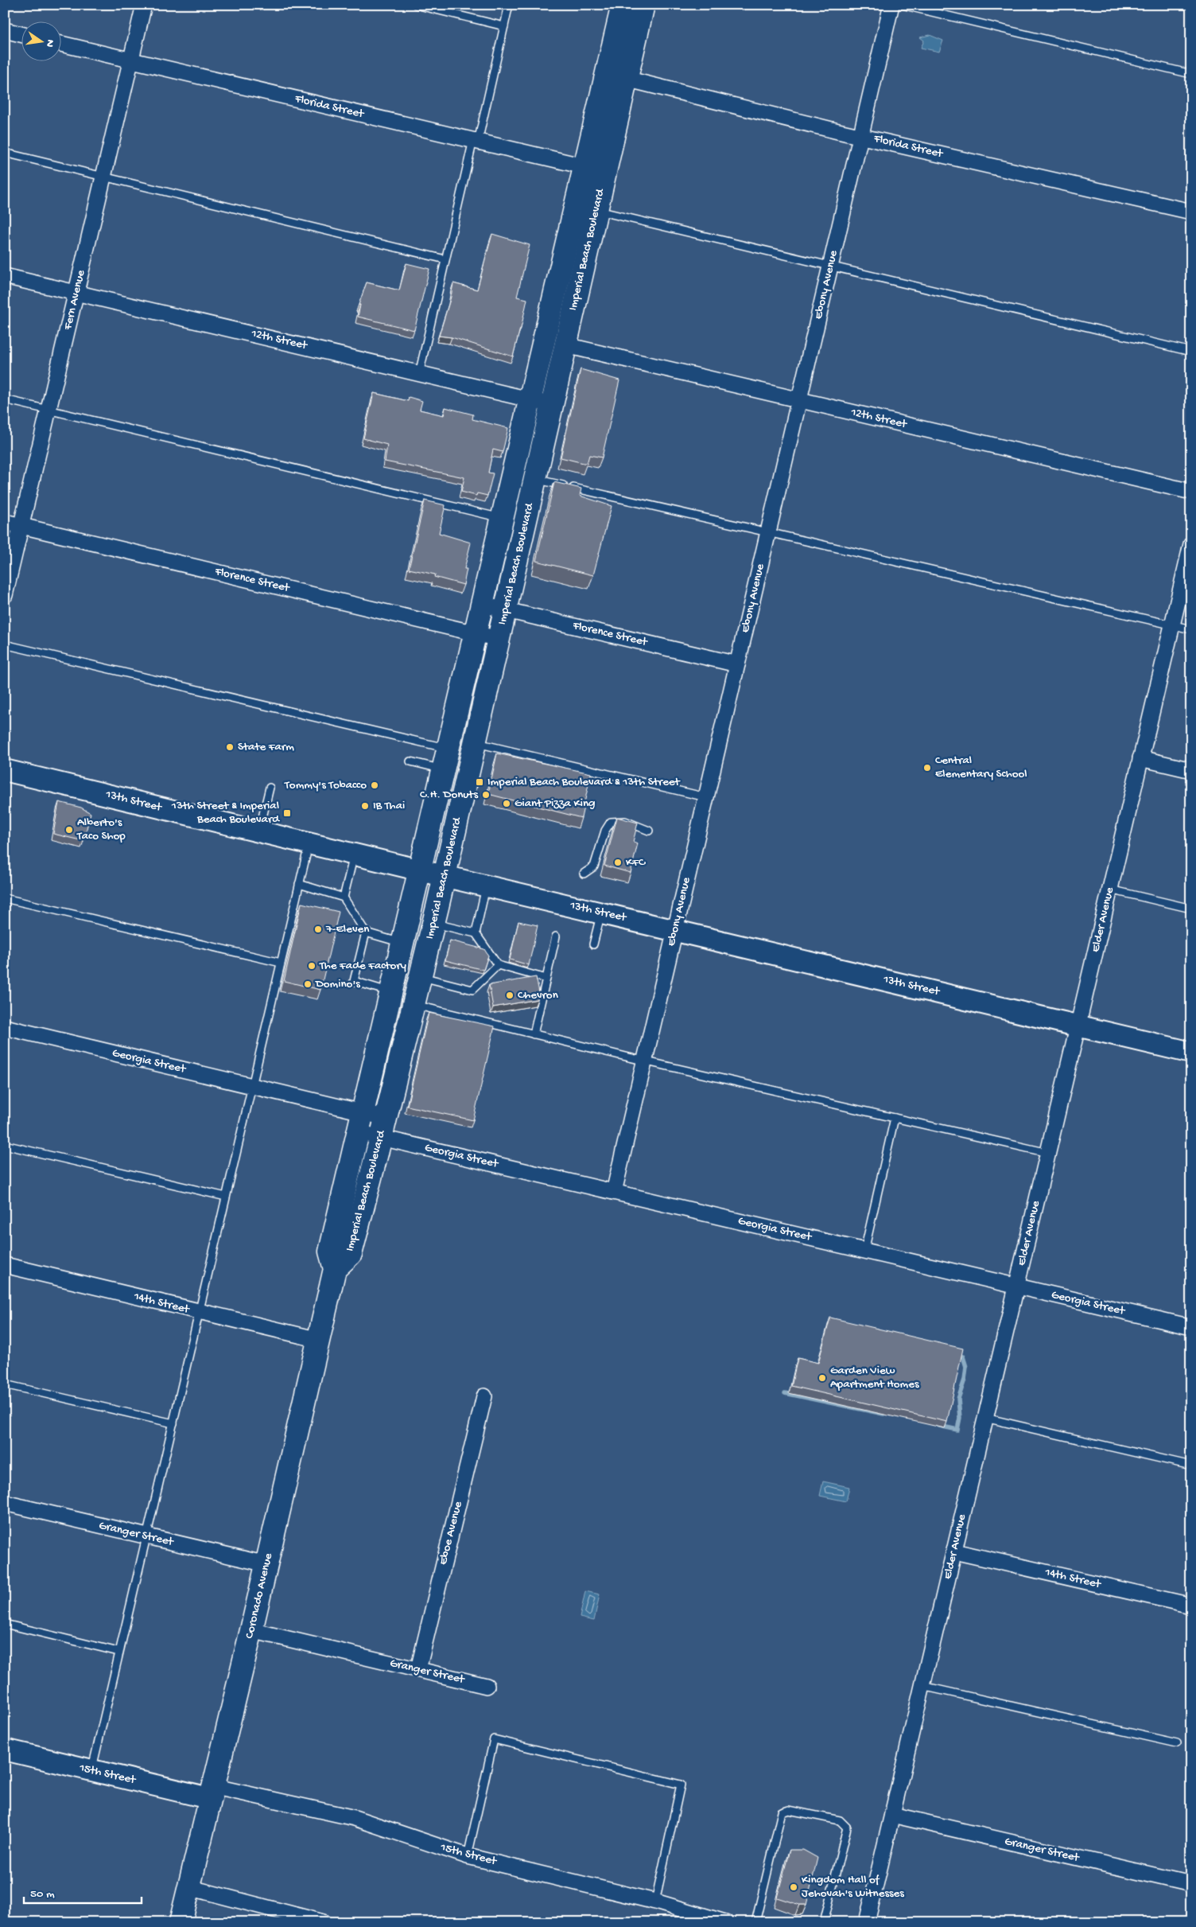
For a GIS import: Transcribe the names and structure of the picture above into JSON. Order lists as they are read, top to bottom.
{
  "streets": {
    "main road": [
      "Imperial Beach Boulevard",
      "13th Street",
      "Coronado Avenue",
      "15th Street"
    ],
    "street": [
      "Florida Street",
      "Ebony Avenue",
      "Fern Avenue",
      "12th Street",
      "Florence Street",
      "Elder Avenue",
      "Georgia Street",
      "14th Street",
      "Eboe Avenue",
      "Granger Street"
    ]
  },
  "crossings": [
    ["Florida Street", "Imperial Beach Boulevard"],
    ["Florida Street", "Ebony Avenue"],
    ["Florida Street", "Fern Avenue"],
    ["Imperial Beach Boulevard", "12th Street"],
    ["Imperial Beach Boulevard", "Florence Street"],
    ["Imperial Beach Boulevard", "13th Street"],
    ["Imperial Beach Boulevard", "Georgia Street"],
    ["Imperial Beach Boulevard", "Coronado Avenue"],
    ["Ebony Avenue", "12th Street"],
    ["Ebony Avenue", "Florence Street"],
    ["Ebony Avenue", "13th Street"],
    ["Ebony Avenue", "Georgia Street"],
    ["Fern Avenue", "12th Street"],
    ["Fern Avenue", "Florence Street"],
    ["13th Street", "Elder Avenue"],
    ["Elder Avenue", "Georgia Street"],
    ["Elder Avenue", "14th Street"],
    ["Elder Avenue", "Granger Street"],
    ["14th Street", "Coronado Avenue"],
    ["Eboe Avenue", "Granger Street"],
    ["Granger Street", "Coronado Avenue"],
    ["Coronado Avenue", "15th Street"]
  ],
  "places": {
    "other": [
      "State Farm",
      "Central Elementary School",
      "Tommy's Tobacco",
      "C.H. Donuts",
      "Giant Pizza King",
      "IB Thai",
      "Alberto's Taco Shop",
      "KFC",
      "7-Eleven",
      "The Fade Factory",
      "Domino's",
      "Chevron",
      "Garden View Apartment Homes",
      "Kingdom Hall of Jehovah's Witnesses"
    ],
    "transit": ["Imperial Beach Boulevard & 13th Street", "13th Street & Imperial Beach Boulevard"]
  },
  "scale_bar": "50 m",
  "north": "right"
}
